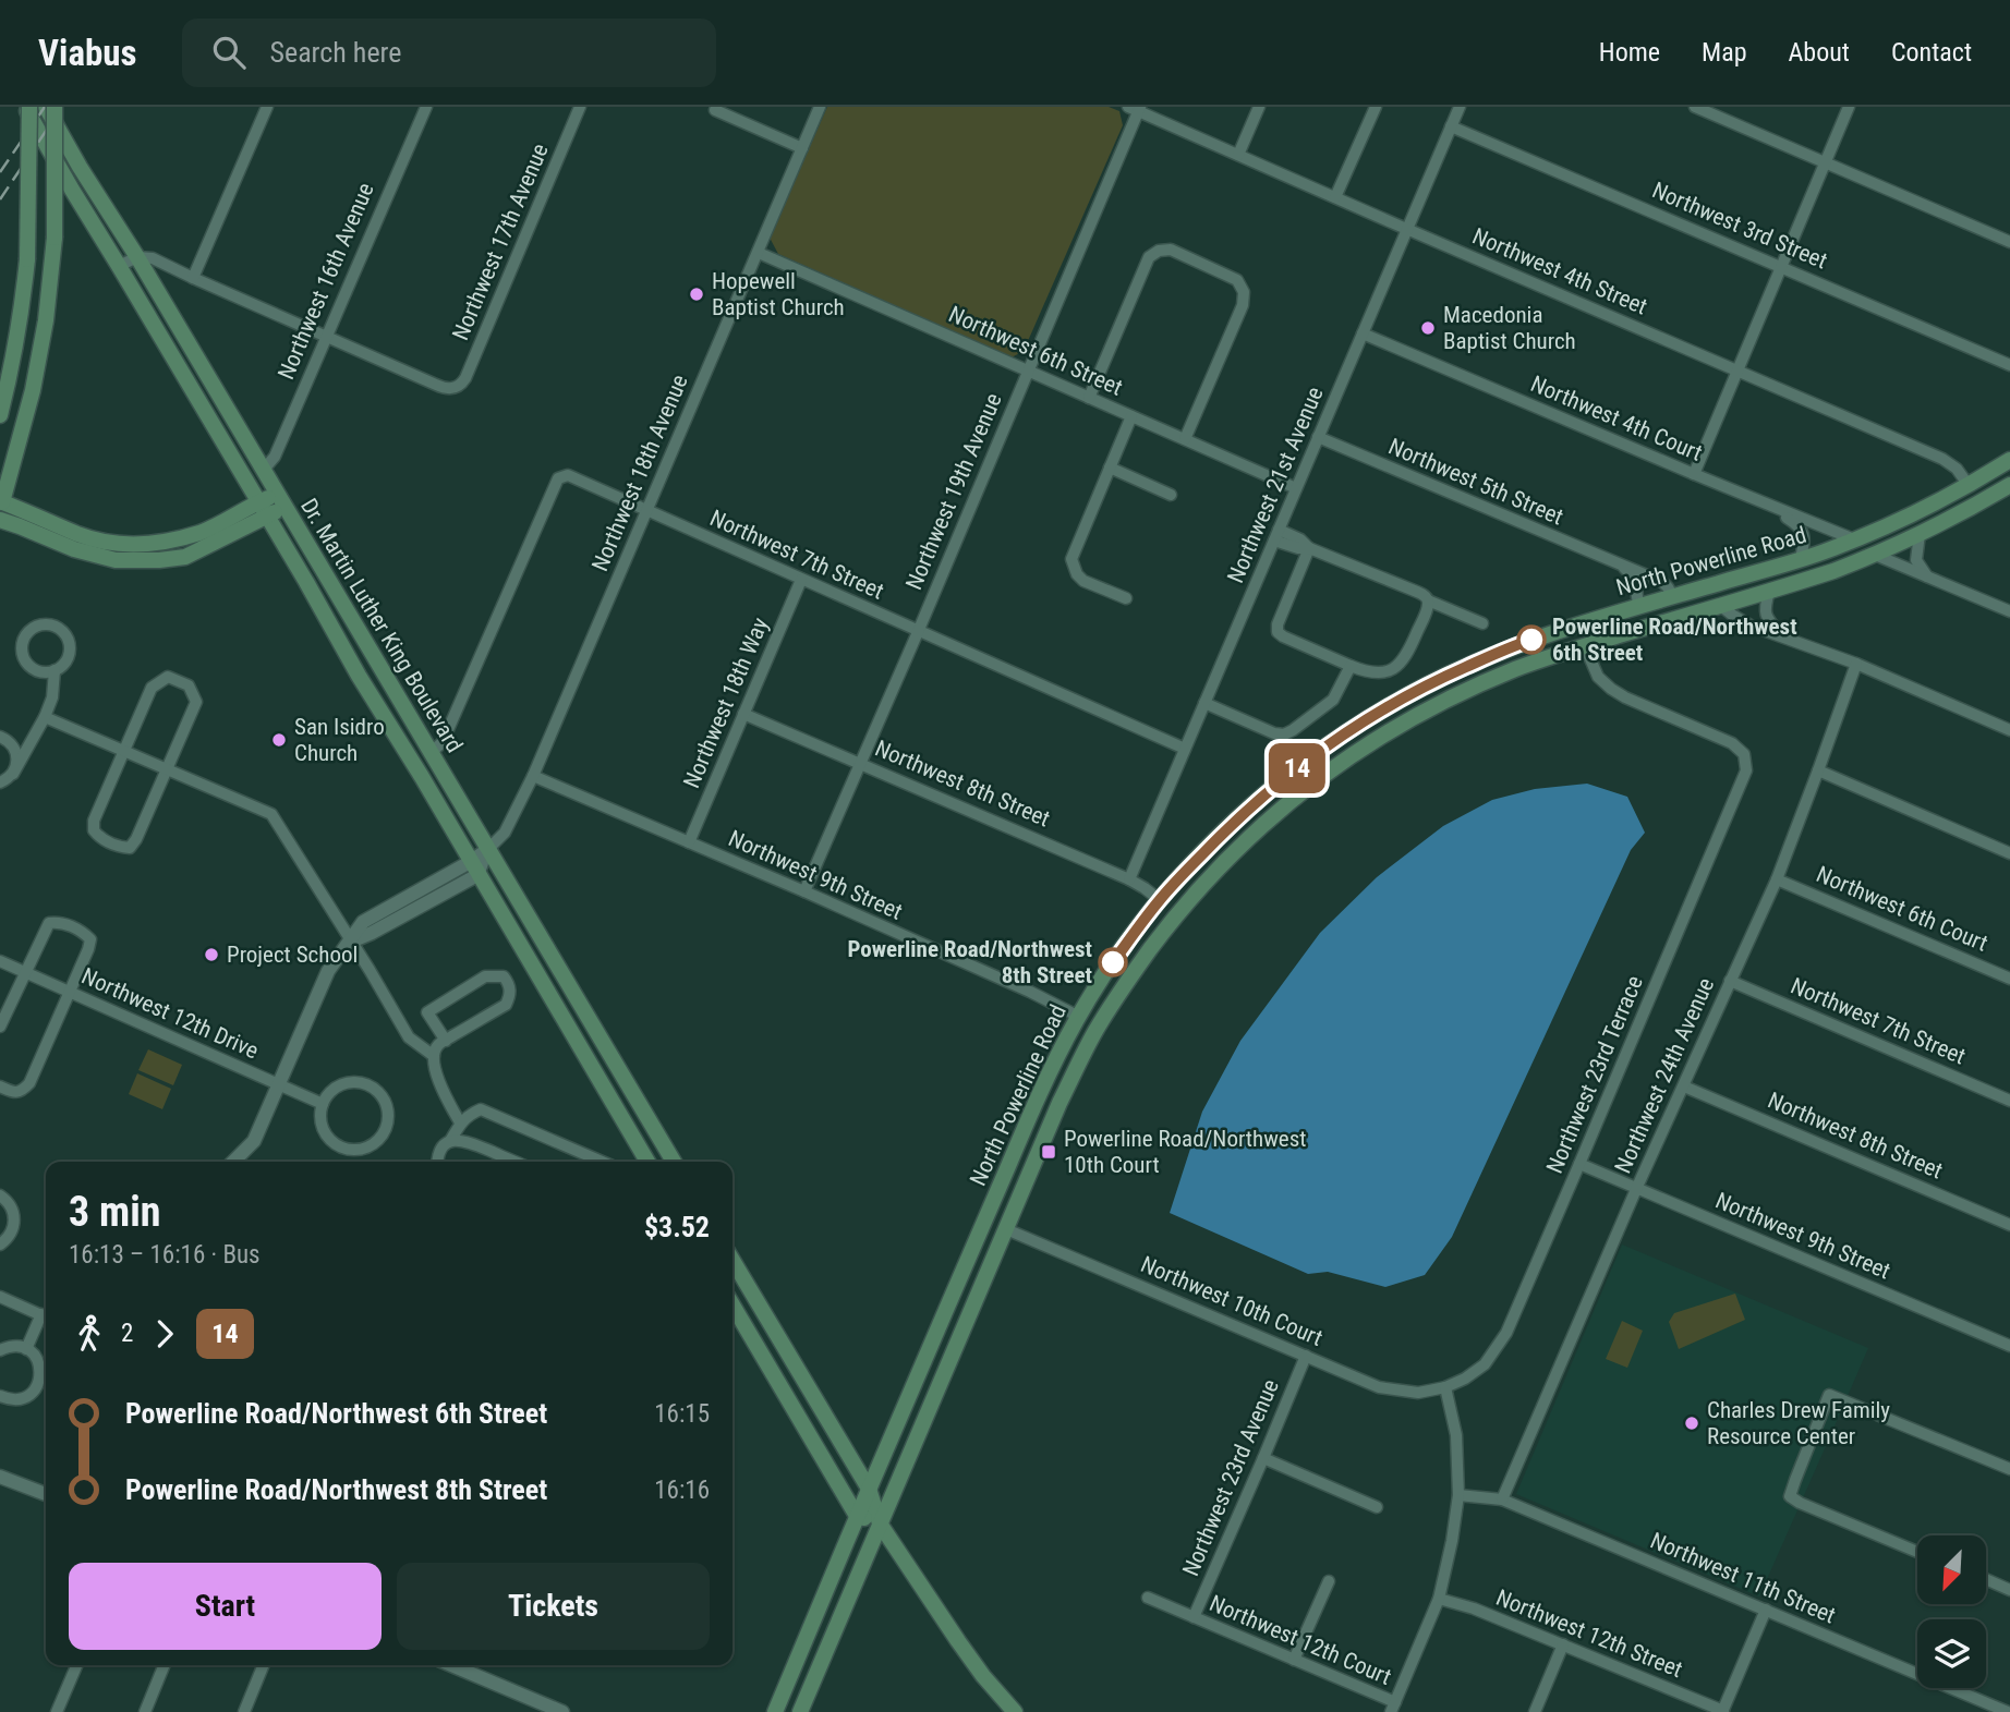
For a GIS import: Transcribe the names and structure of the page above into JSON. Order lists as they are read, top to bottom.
{
  "streets": {
    "main road": ["North Powerline Road", "Dr. Martin Luther King Boulevard"],
    "street": [
      "Northwest 3rd Street",
      "Northwest 17th Avenue",
      "Northwest 4th Street",
      "Northwest 16th Avenue",
      "Northwest 6th Street",
      "Northwest 4th Court",
      "Northwest 18th Avenue",
      "Northwest 5th Street",
      "Northwest 21st Avenue",
      "Northwest 19th Avenue",
      "Northwest 7th Street",
      "Northwest 18th Way",
      "Northwest 8th Street",
      "Northwest 9th Street",
      "Northwest 6th Court",
      "Northwest 12th Drive",
      "Northwest 23rd Terrace",
      "Northwest 24th Avenue",
      "Northwest 10th Court",
      "Northwest 23rd Avenue",
      "Northwest 11th Street",
      "Northwest 12th Street",
      "Northwest 12th Court"
    ]
  },
  "crossings": [
    ["Northwest 3rd Street", "Northwest 21st Avenue"],
    ["Northwest 17th Avenue", "Northwest 16th Avenue"],
    ["Northwest 4th Street", "Northwest 21st Avenue"],
    ["Northwest 4th Street", "Northwest 19th Avenue"],
    ["Northwest 4th Street", "North Powerline Road"],
    ["Northwest 16th Avenue", "Dr. Martin Luther King Boulevard"],
    ["Northwest 6th Street", "Northwest 18th Avenue"],
    ["Northwest 6th Street", "Northwest 21st Avenue"],
    ["Northwest 6th Street", "Northwest 19th Avenue"],
    ["Northwest 4th Court", "Northwest 21st Avenue"],
    ["Northwest 4th Court", "North Powerline Road"],
    ["Northwest 18th Avenue", "Northwest 7th Street"],
    ["Northwest 18th Avenue", "Dr. Martin Luther King Boulevard"],
    ["Northwest 18th Avenue", "Northwest 9th Street"],
    ["Northwest 5th Street", "Northwest 21st Avenue"],
    ["Northwest 5th Street", "North Powerline Road"],
    ["Northwest 21st Avenue", "Northwest 7th Street"],
    ["Northwest 21st Avenue", "Northwest 8th Street"],
    ["Northwest 19th Avenue", "Northwest 7th Street"],
    ["Northwest 19th Avenue", "Northwest 8th Street"],
    ["Northwest 19th Avenue", "Northwest 9th Street"],
    ["Northwest 7th Street", "Dr. Martin Luther King Boulevard"],
    ["Northwest 7th Street", "Northwest 18th Way"],
    ["Northwest 7th Street", "Northwest 24th Avenue"],
    ["North Powerline Road", "Northwest 8th Street"],
    ["North Powerline Road", "Northwest 9th Street"],
    ["North Powerline Road", "Northwest 23rd Terrace"],
    ["North Powerline Road", "Northwest 10th Court"],
    ["Northwest 18th Way", "Northwest 8th Street"],
    ["Northwest 18th Way", "Northwest 9th Street"],
    ["Northwest 8th Street", "Northwest 24th Avenue"],
    ["Northwest 9th Street", "Northwest 23rd Terrace"],
    ["Northwest 9th Street", "Northwest 24th Avenue"],
    ["Northwest 6th Court", "Northwest 24th Avenue"],
    ["Northwest 23rd Terrace", "Northwest 10th Court"],
    ["Northwest 24th Avenue", "Northwest 11th Street"],
    ["Northwest 10th Court", "Northwest 23rd Avenue"],
    ["Northwest 23rd Avenue", "Northwest 12th Court"]
  ],
  "places": {
    "other": [
      "Hopewell Baptist Church",
      "Macedonia Baptist Church",
      "Powerline Road/Northwest 6th Street",
      "San Isidro Church",
      "Project School",
      "Powerline Road/Northwest 8th Street",
      "Charles Drew Family Resource Center"
    ],
    "transit": ["Powerline Road/Northwest 10th Court"]
  },
  "lines": ["bus line 14"],
  "north": "bottom left",
  "page": {
    "header": "Viabus",
    "search": "Search here",
    "nav": [
      "Home",
      "Map",
      "About",
      "Contact"
    ],
    "on_map": "14",
    "heading": ["3 min", "16:13 – 16:16 · Bus", "$3.52"],
    "legs": ["2", "14"],
    "list": [
      {
        "name": "Powerline Road/Northwest 6th Street",
        "value": "16:15"
      },
      {
        "name": "Powerline Road/Northwest 8th Street",
        "value": "16:16"
      }
    ],
    "buttons": ["Start", "Tickets"]
  }
}
